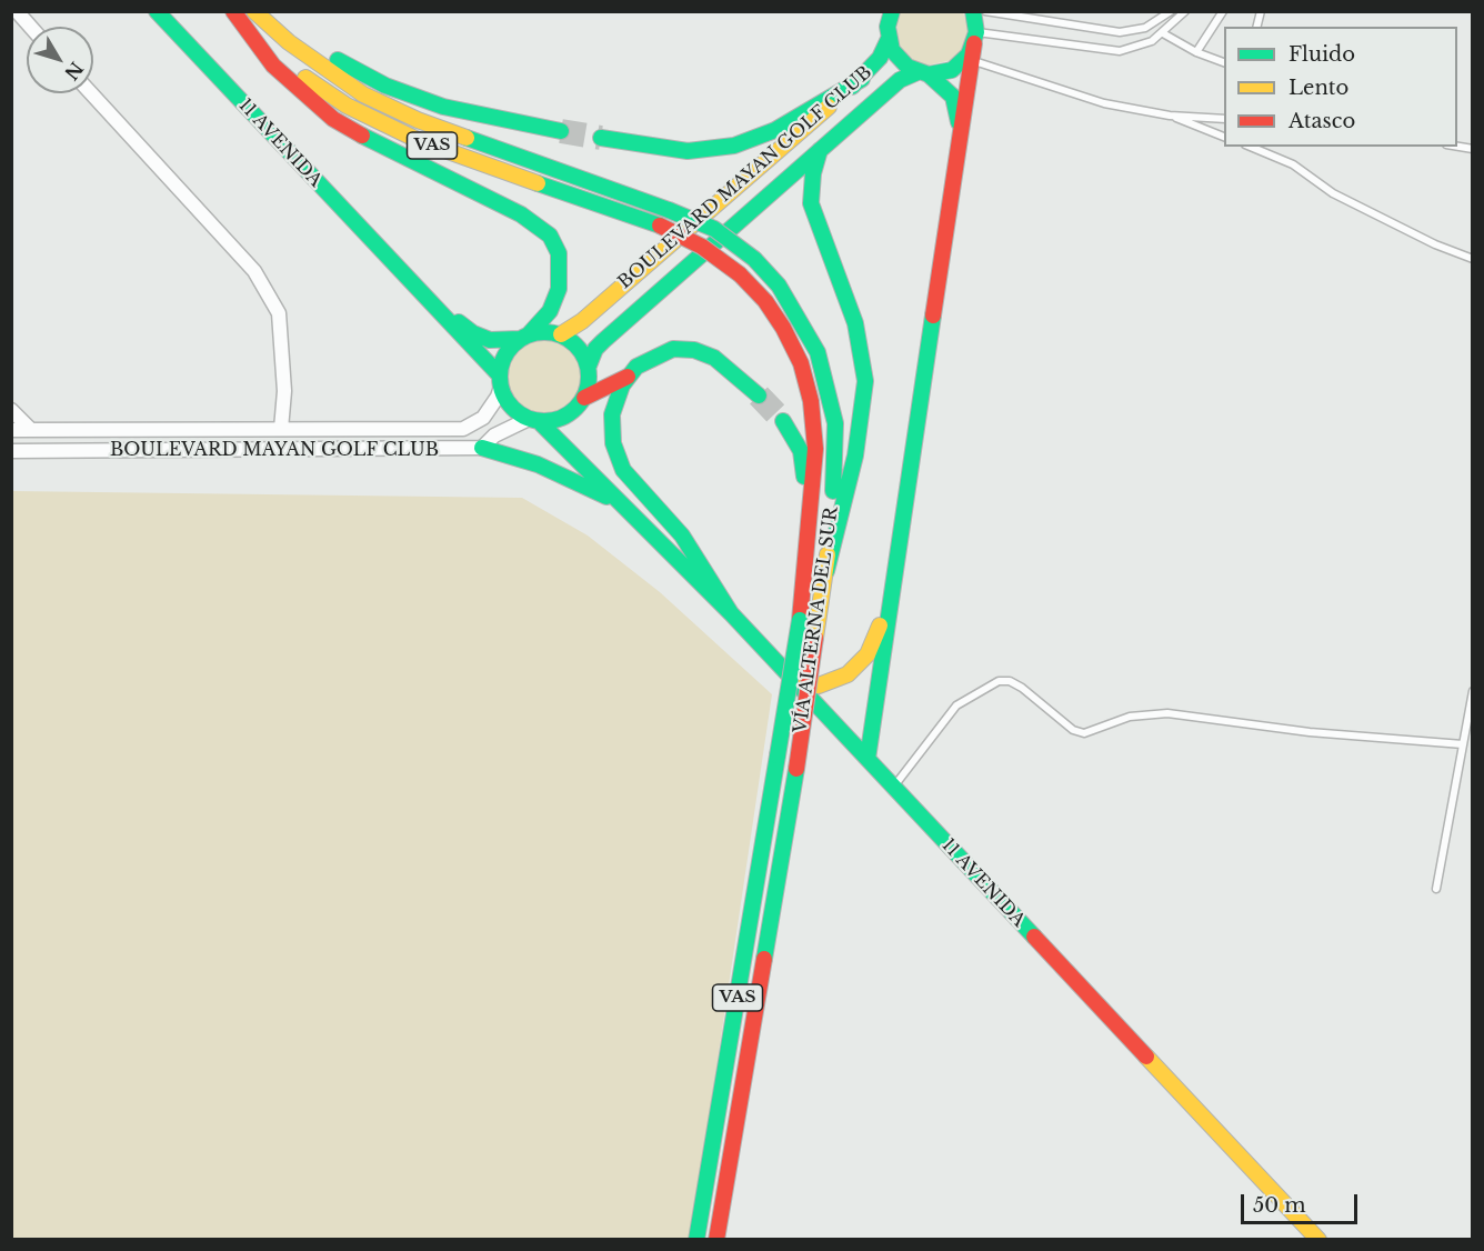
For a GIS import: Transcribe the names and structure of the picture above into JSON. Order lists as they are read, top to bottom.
{
  "streets": {
    "main road": [
      "11 AVENIDA",
      "VAS",
      "BOULEVARD MAYAN GOLF CLUB",
      "VÍA ALTERNA DEL SUR"
    ]
  },
  "crossings": [
    ["11 AVENIDA", "BOULEVARD MAYAN GOLF CLUB"]
  ],
  "legend": ["Fluido", "Lento", "Atasco"],
  "scale_bar": "50 m",
  "north": "bottom right"
}
